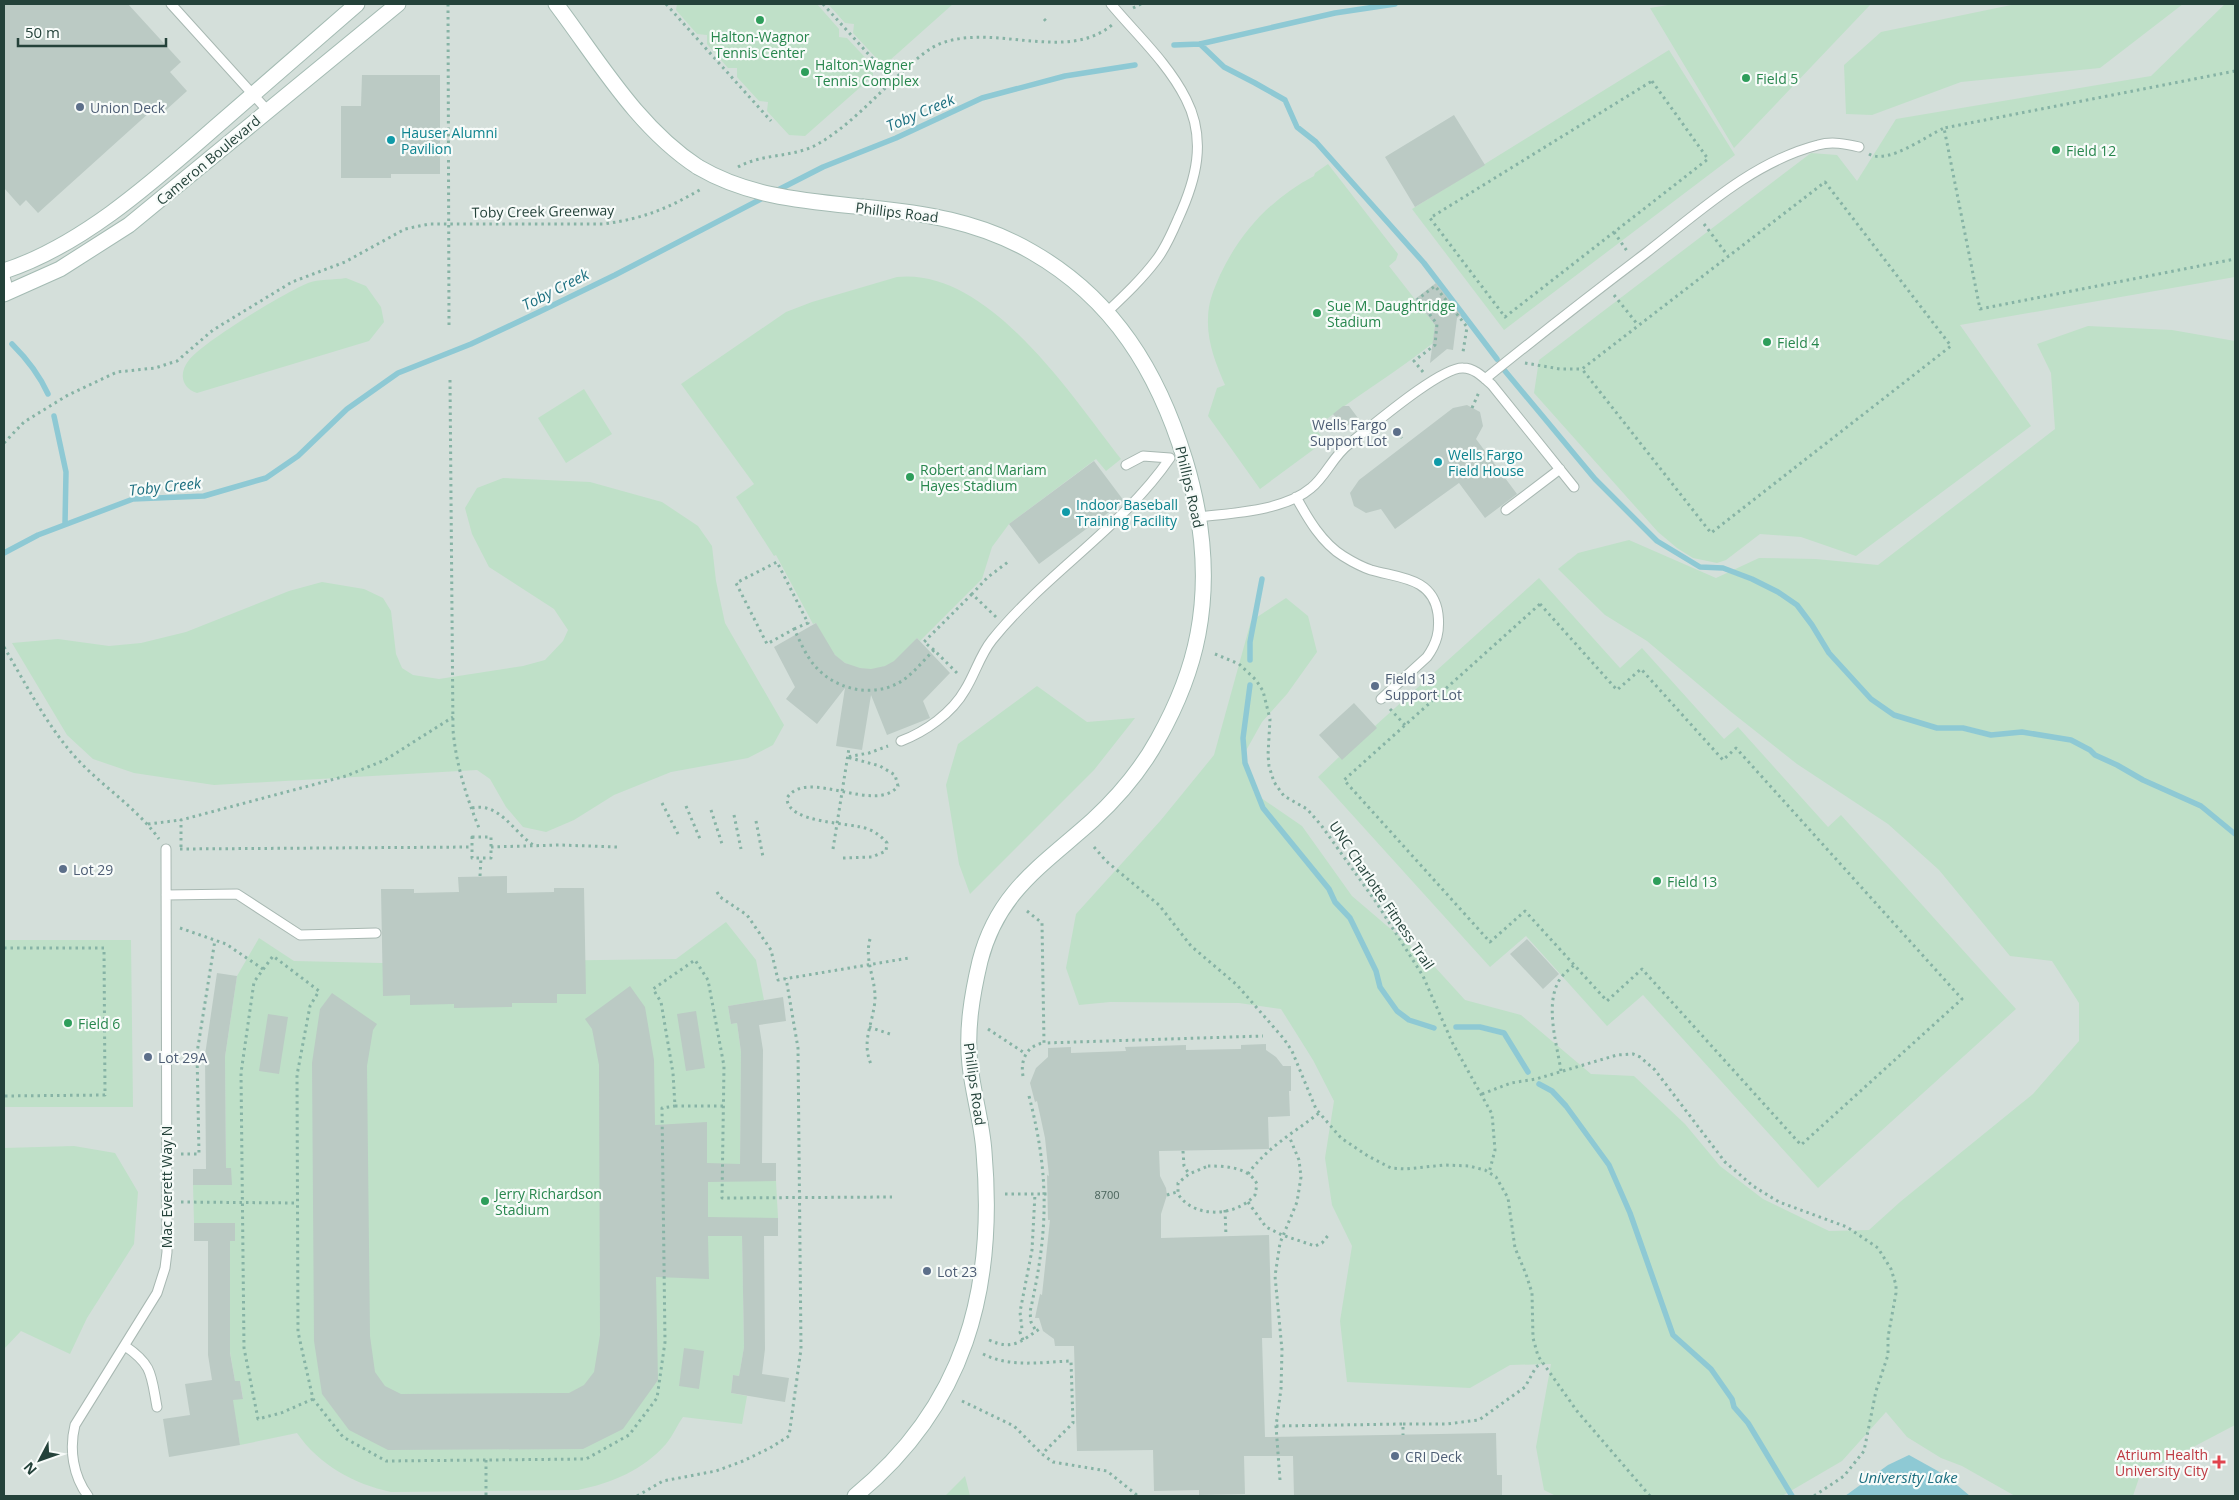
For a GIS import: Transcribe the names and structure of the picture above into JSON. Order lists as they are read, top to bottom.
{
  "streets": {
    "street": ["Cameron Boulevard", "Phillips Road"],
    "lane": ["Mac Everett Way N"],
    "path": ["Toby Creek Greenway", "UNC Charlotte Fitness Trail"]
  },
  "water": ["Toby Creek", "University Lake"],
  "places": {
    "other": [
      "Halton-Wagnor Tennis Center",
      "Halton-Wagner Tennis Complex",
      "Field 5",
      "Union Deck",
      "Hauser Alumni Pavilion",
      "Field 12",
      "Sue M. Daughtridge Stadium",
      "Field 4",
      "Wells Fargo Support Lot",
      "Wells Fargo Field House",
      "Robert and Mariam Hayes Stadium",
      "Indoor Baseball Training Facility",
      "Field 13 Support Lot",
      "Lot 29",
      "Field 13",
      "Field 6",
      "Lot 29A",
      "Jerry Richardson Stadium",
      "Lot 23",
      "CRI Deck"
    ],
    "health": ["Atrium Health University City"]
  },
  "house_numbers": ["8700"],
  "scale_bar": "50 m",
  "north": "bottom left"
}
